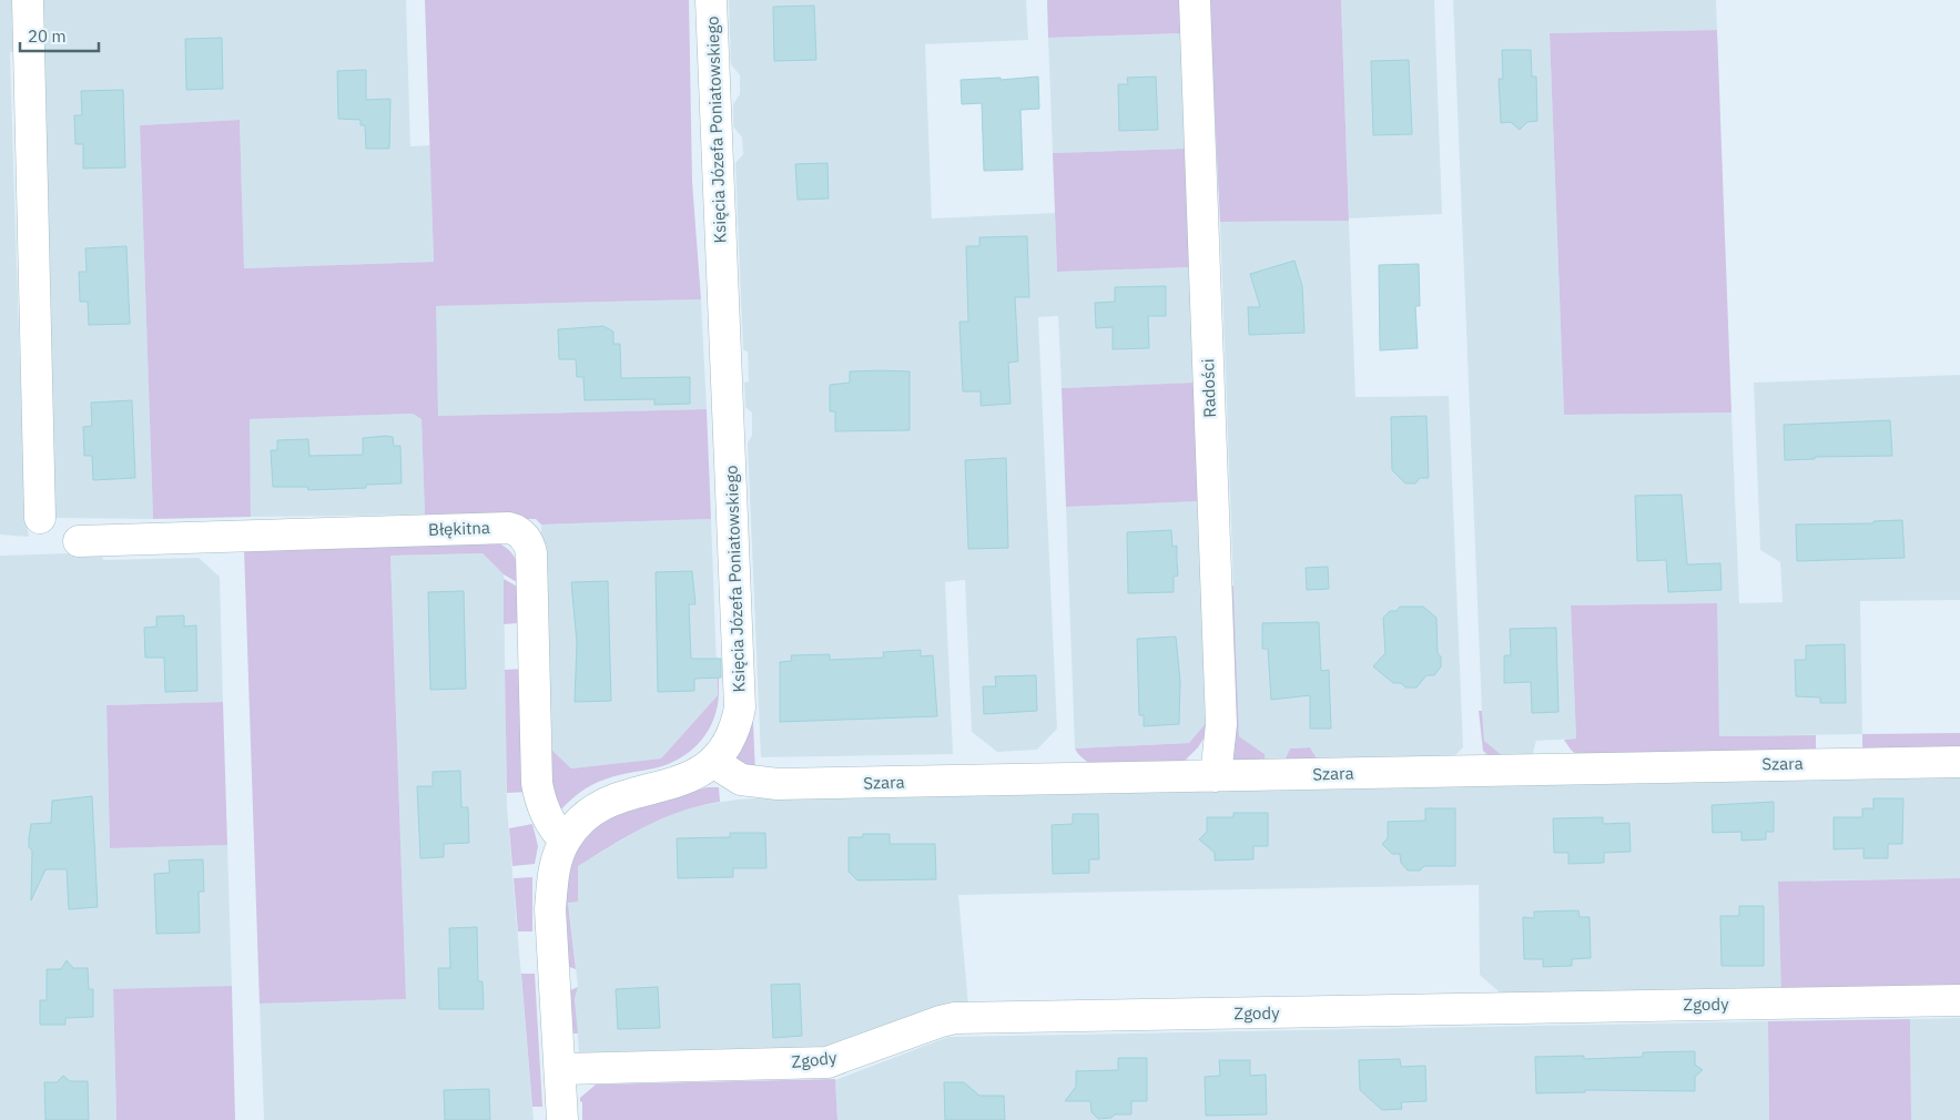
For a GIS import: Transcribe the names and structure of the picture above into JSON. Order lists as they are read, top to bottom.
{
  "streets": {
    "street": [
      "Księcia Józefa Poniatowskiego",
      "Radości",
      "Błękitna",
      "Szara",
      "Zgody"
    ]
  },
  "crossings": [
    ["Księcia Józefa Poniatowskiego", "Błękitna"],
    ["Księcia Józefa Poniatowskiego", "Szara"],
    ["Księcia Józefa Poniatowskiego", "Zgody"],
    ["Radości", "Szara"]
  ],
  "scale_bar": "20 m"
}
